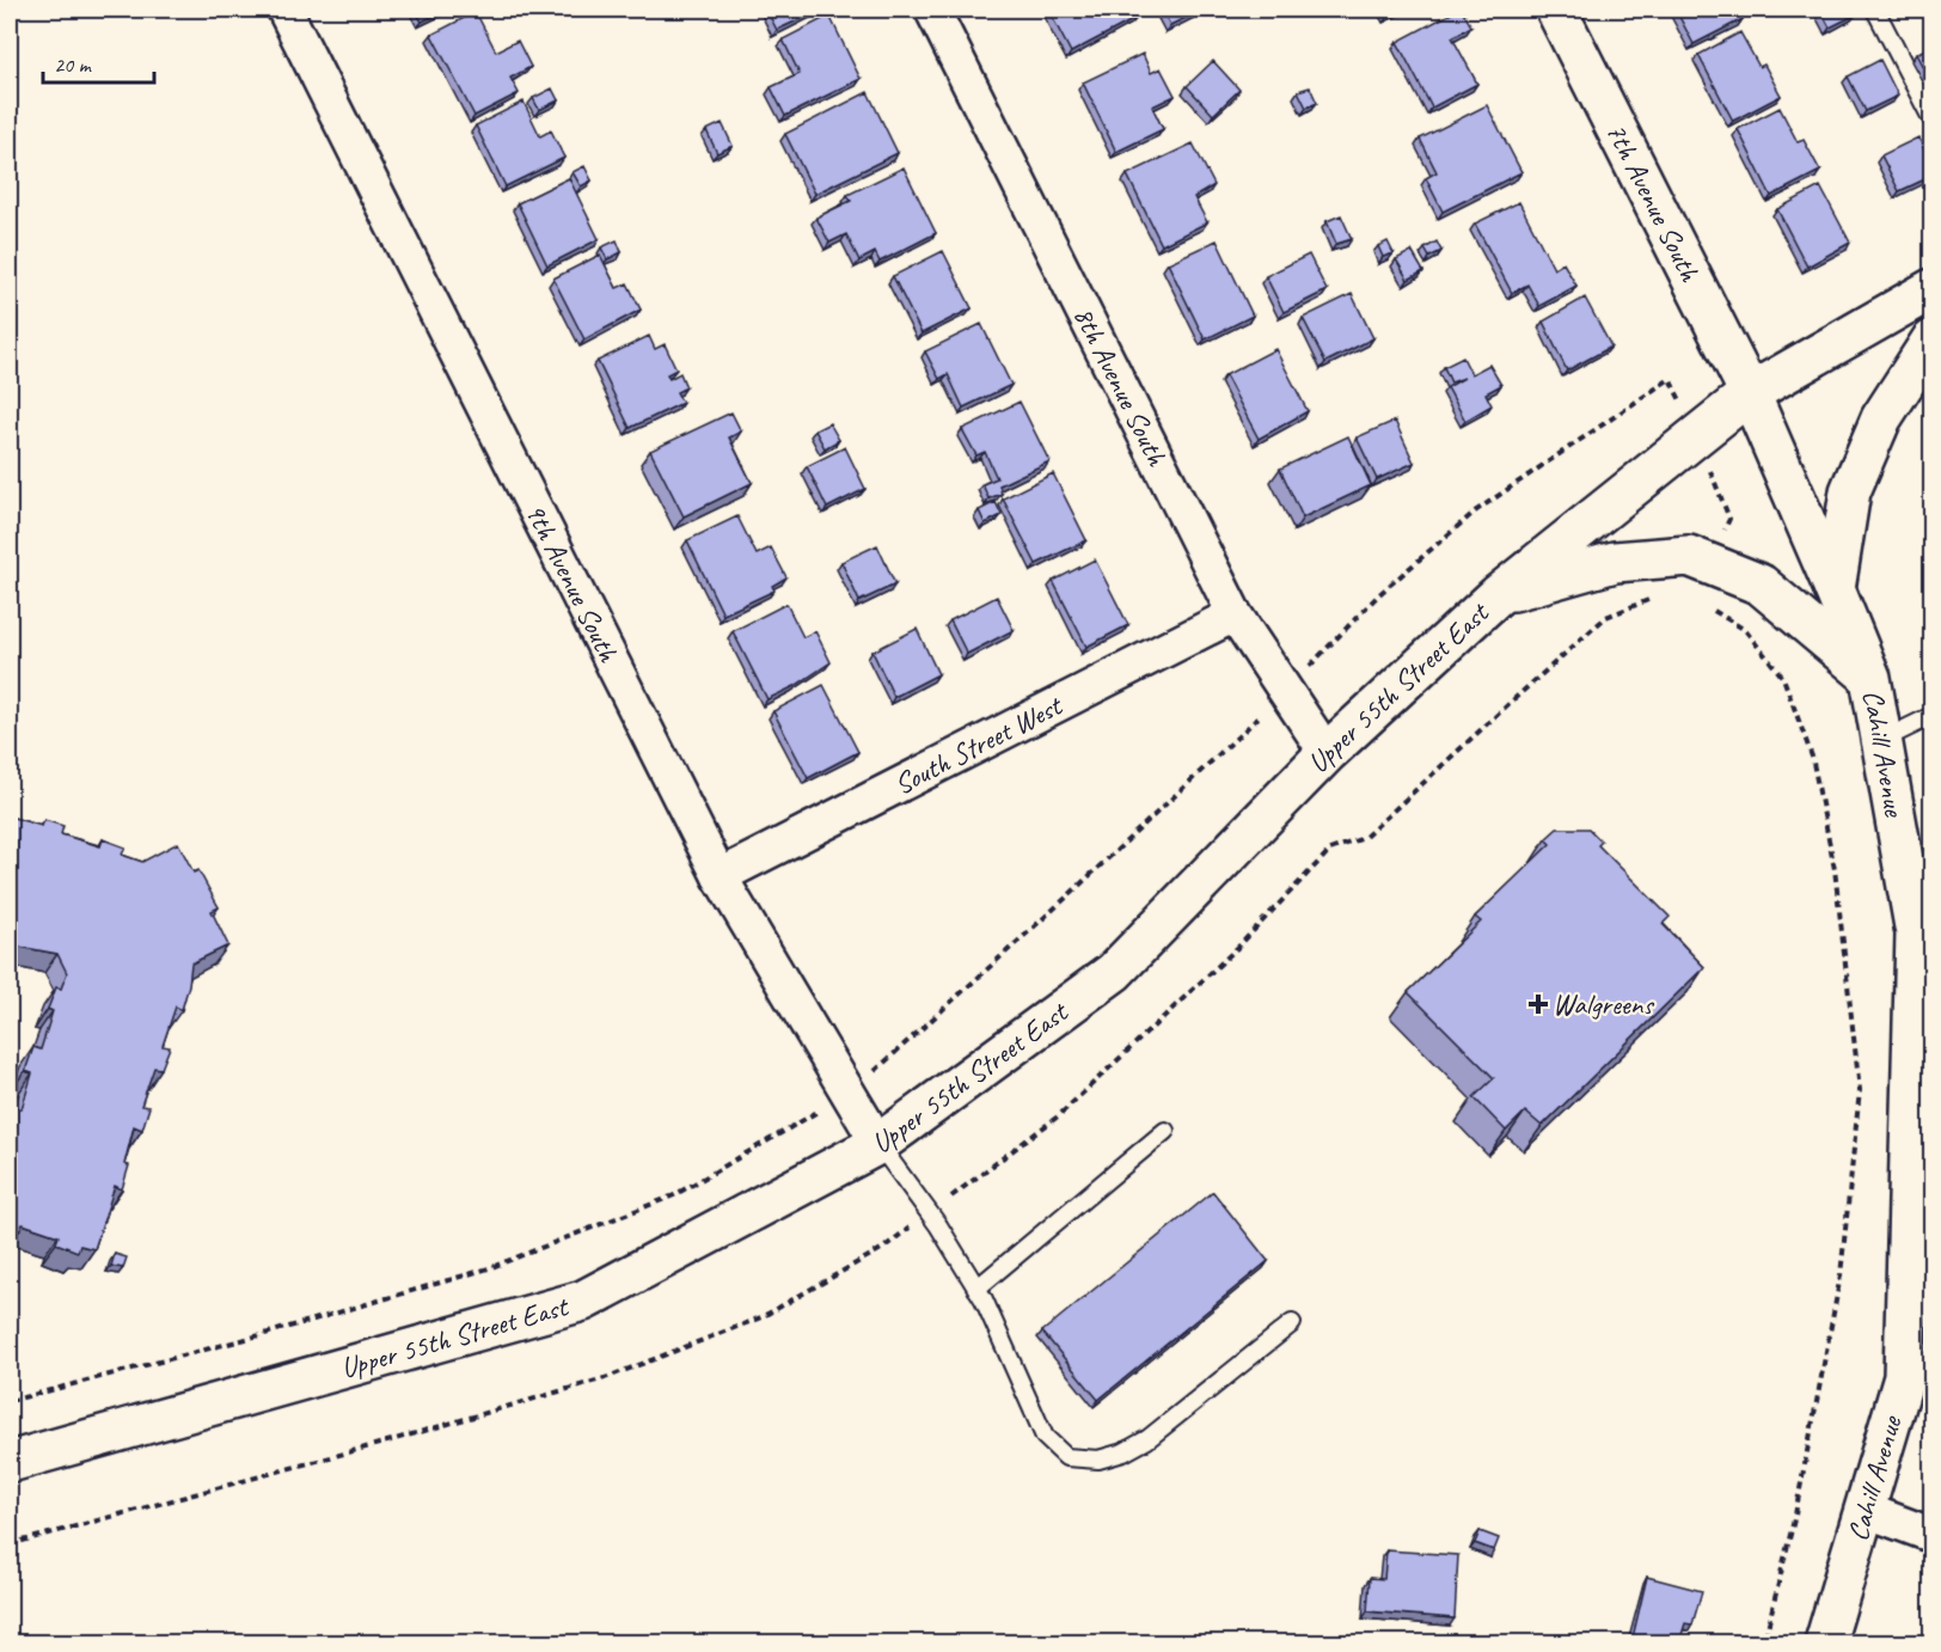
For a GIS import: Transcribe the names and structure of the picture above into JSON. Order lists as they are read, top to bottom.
{
  "streets": {
    "street": [
      "7th Avenue South",
      "8th Avenue South",
      "9th Avenue South",
      "Upper 55th Street East",
      "South Street West",
      "Cahill Avenue"
    ]
  },
  "crossings": [
    ["7th Avenue South", "Upper 55th Street East"],
    ["7th Avenue South", "Cahill Avenue"],
    ["8th Avenue South", "Upper 55th Street East"],
    ["8th Avenue South", "South Street West"],
    ["9th Avenue South", "Upper 55th Street East"],
    ["9th Avenue South", "South Street West"],
    ["Upper 55th Street East", "Cahill Avenue"]
  ],
  "places": {
    "health": ["Walgreens"]
  },
  "scale_bar": "20 m"
}
